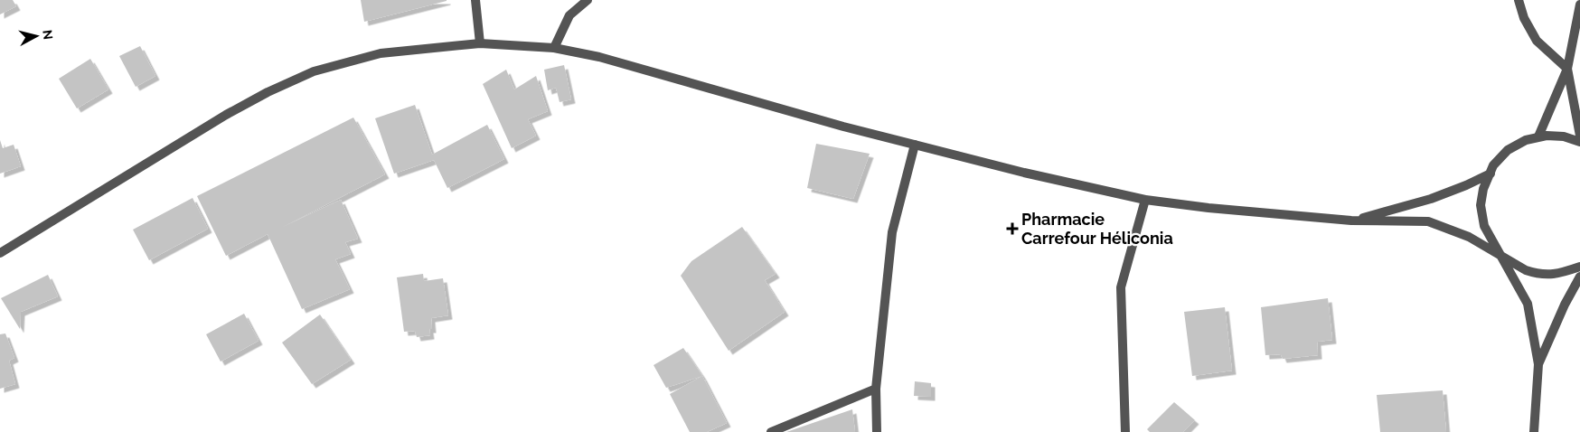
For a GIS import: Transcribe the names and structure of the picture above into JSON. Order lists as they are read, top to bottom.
{
  "places": {
    "health": ["Pharmacie Carrefour Héliconia"]
  },
  "north": "right"
}
